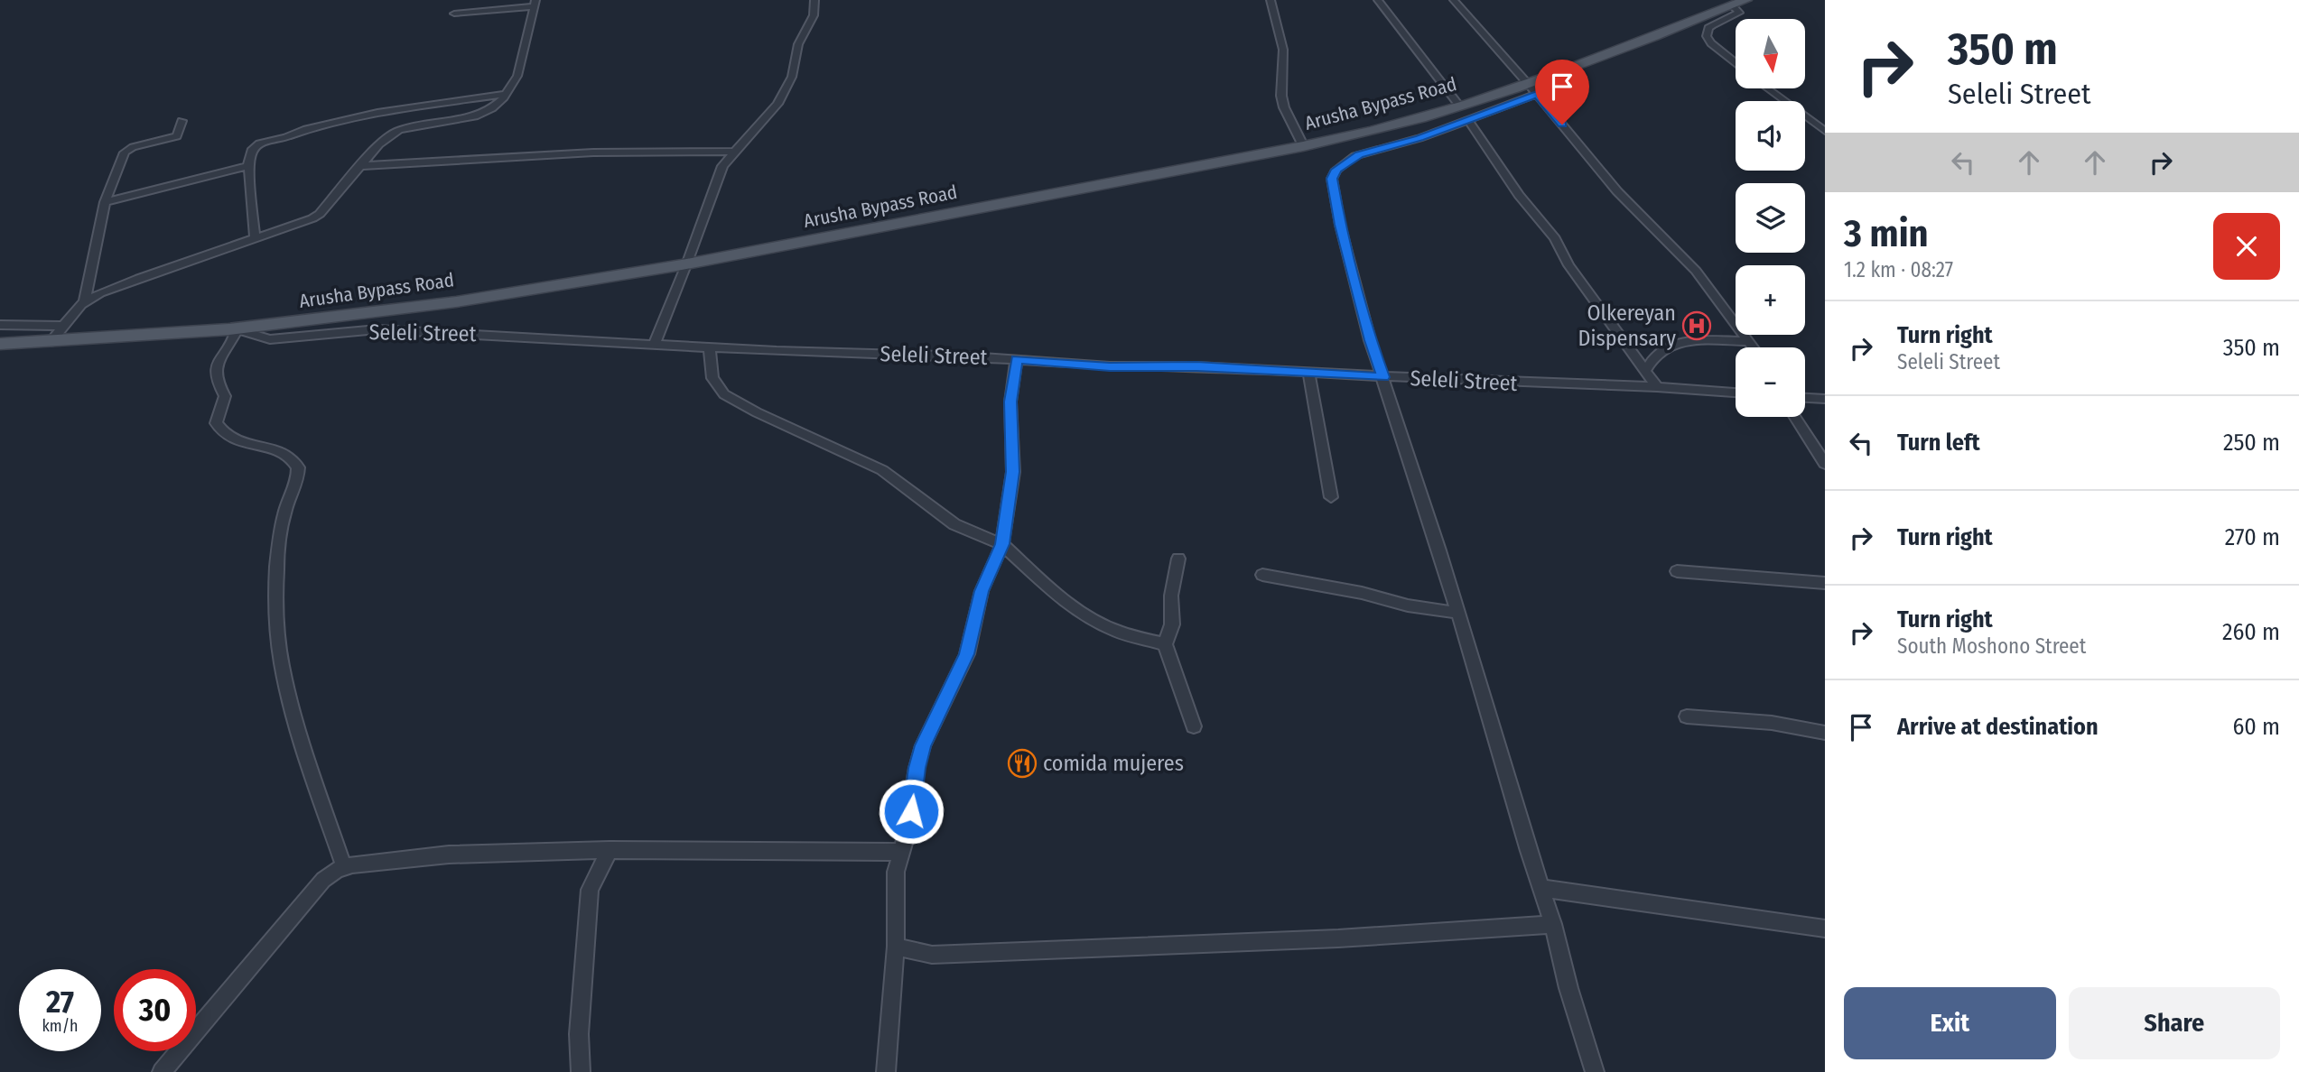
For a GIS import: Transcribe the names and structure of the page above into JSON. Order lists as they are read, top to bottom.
{
  "streets": {
    "main road": ["Arusha Bypass Road"],
    "street": ["Seleli Street"]
  },
  "crossings": [
    ["Arusha Bypass Road", "Seleli Street"]
  ],
  "places": {
    "hospital": ["Olkereyan Dispensary"],
    "restaurant": ["comida mujeres"]
  },
  "north": "bottom",
  "page": {
    "turn": ["350 m", "Seleli Street"],
    "map_buttons": ["+", "−"],
    "heading": ["3 min", "1.2 km · 08:27"],
    "list": [
      {
        "name": "Turn right",
        "note": "Seleli Street",
        "value": "350 m"
      },
      {
        "name": "Turn left",
        "value": "250 m"
      },
      {
        "name": "Turn right",
        "value": "270 m"
      },
      {
        "name": "Turn right",
        "note": "South Moshono Street",
        "value": "260 m"
      },
      {
        "name": "Arrive at destination",
        "value": "60 m"
      }
    ],
    "speed": "27 km/h",
    "limit": "30",
    "buttons": ["Exit", "Share"]
  }
}
